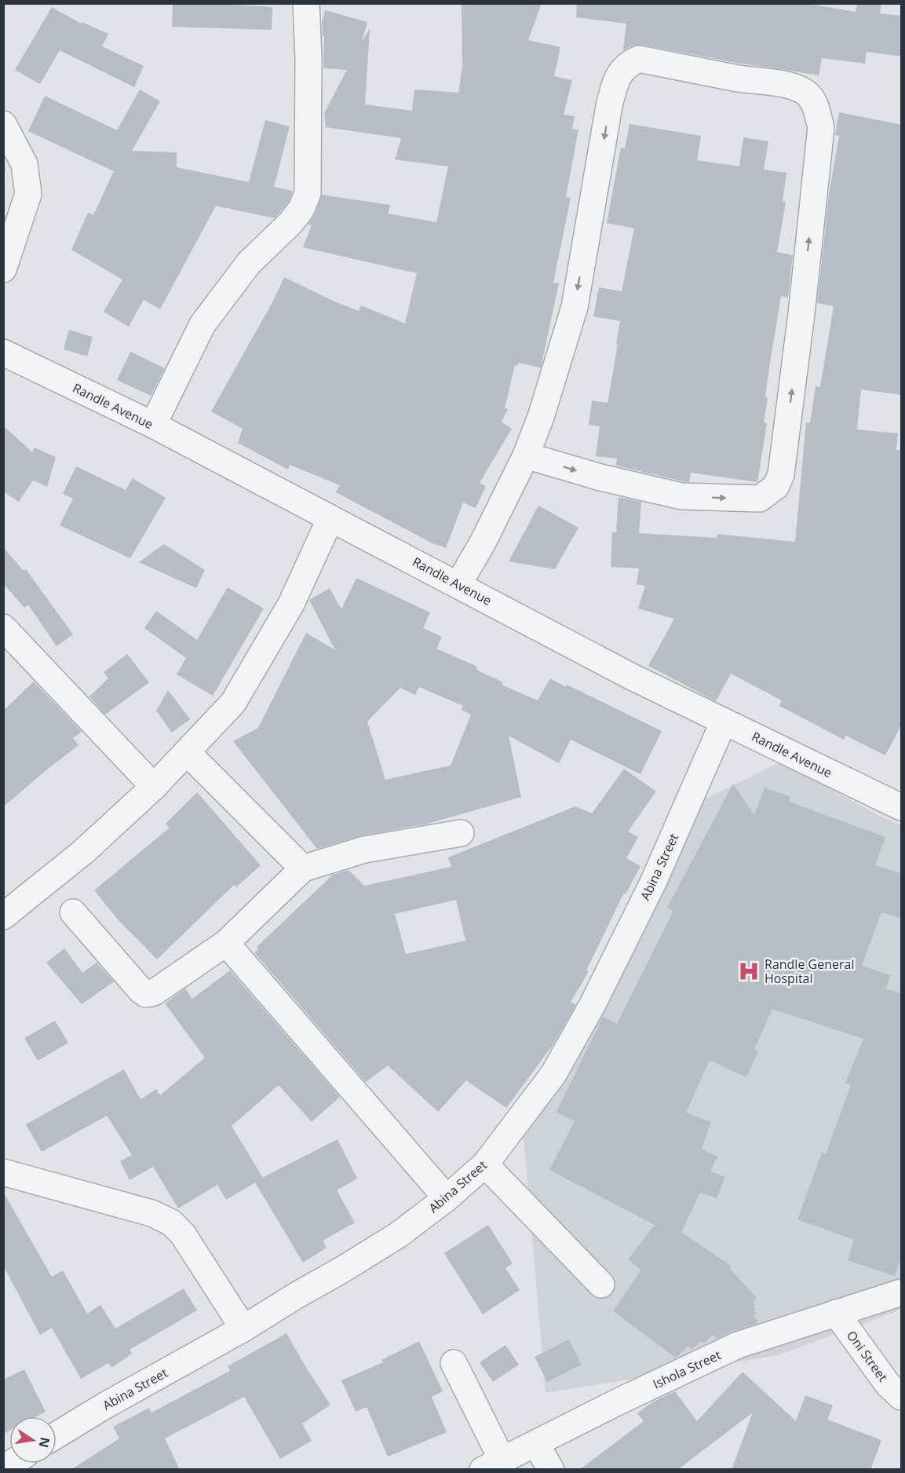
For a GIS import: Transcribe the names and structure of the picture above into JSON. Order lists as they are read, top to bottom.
{
  "streets": {
    "street": [
      "Randle Avenue",
      "Abina Street",
      "Oni Street",
      "Ishola Street"
    ]
  },
  "crossings": [
    ["Randle Avenue", "Abina Street"],
    ["Oni Street", "Ishola Street"]
  ],
  "places": {
    "hospital": ["Randle General Hospital"]
  },
  "north": "right"
}
